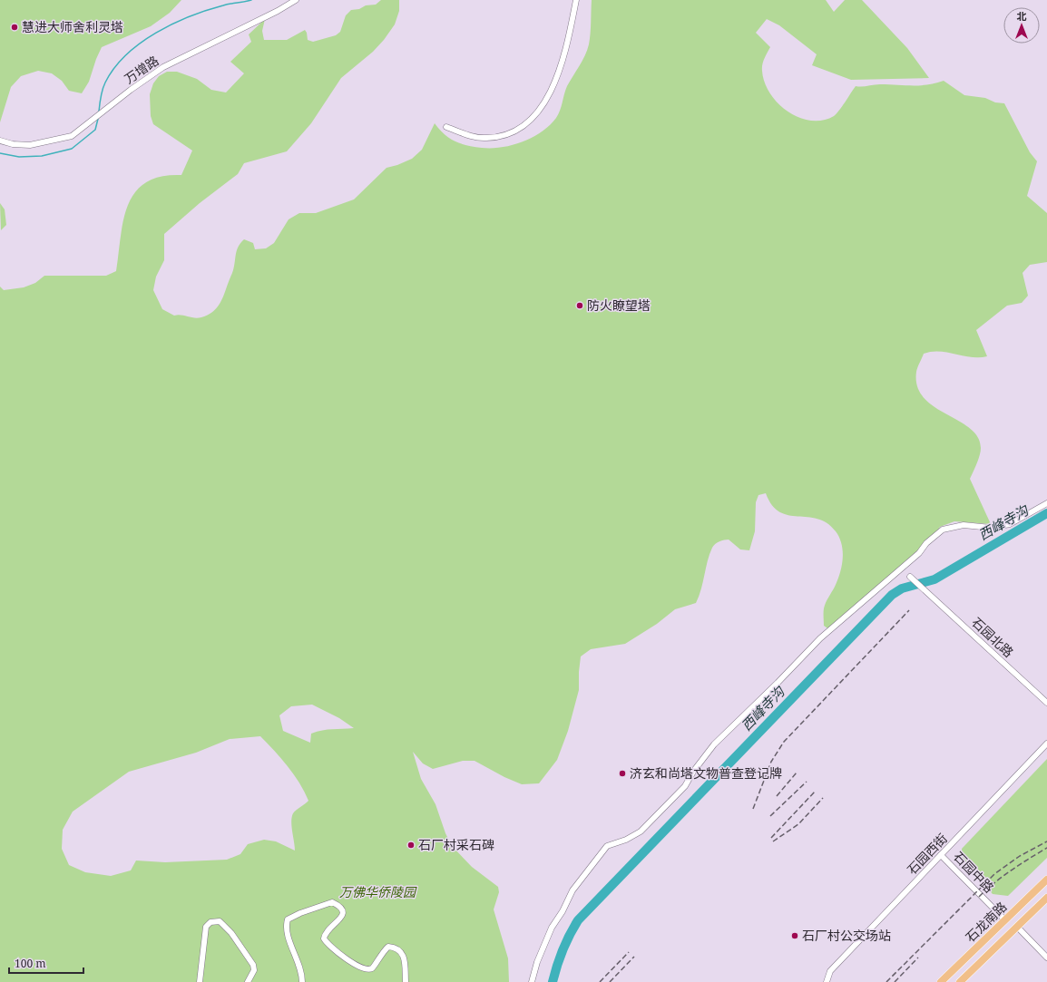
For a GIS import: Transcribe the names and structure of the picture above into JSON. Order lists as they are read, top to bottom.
{
  "streets": {
    "main road": ["石龙南路"],
    "street": [
      "万增路",
      "石园北路",
      "石园西街",
      "石园中路"
    ]
  },
  "crossings": [
    ["石园西街", "石园中路"],
    ["石园中路", "石龙南路"]
  ],
  "water": ["西峰寺沟"],
  "parks": ["万佛华侨陵园"],
  "places": [
    "慧进大师舍利灵塔",
    "防火瞭望塔",
    "济玄和尚塔文物普查登记牌",
    "石厂村采石碑",
    "石厂村公交场站"
  ],
  "scale_bar": "100 m",
  "north": "top"
}
